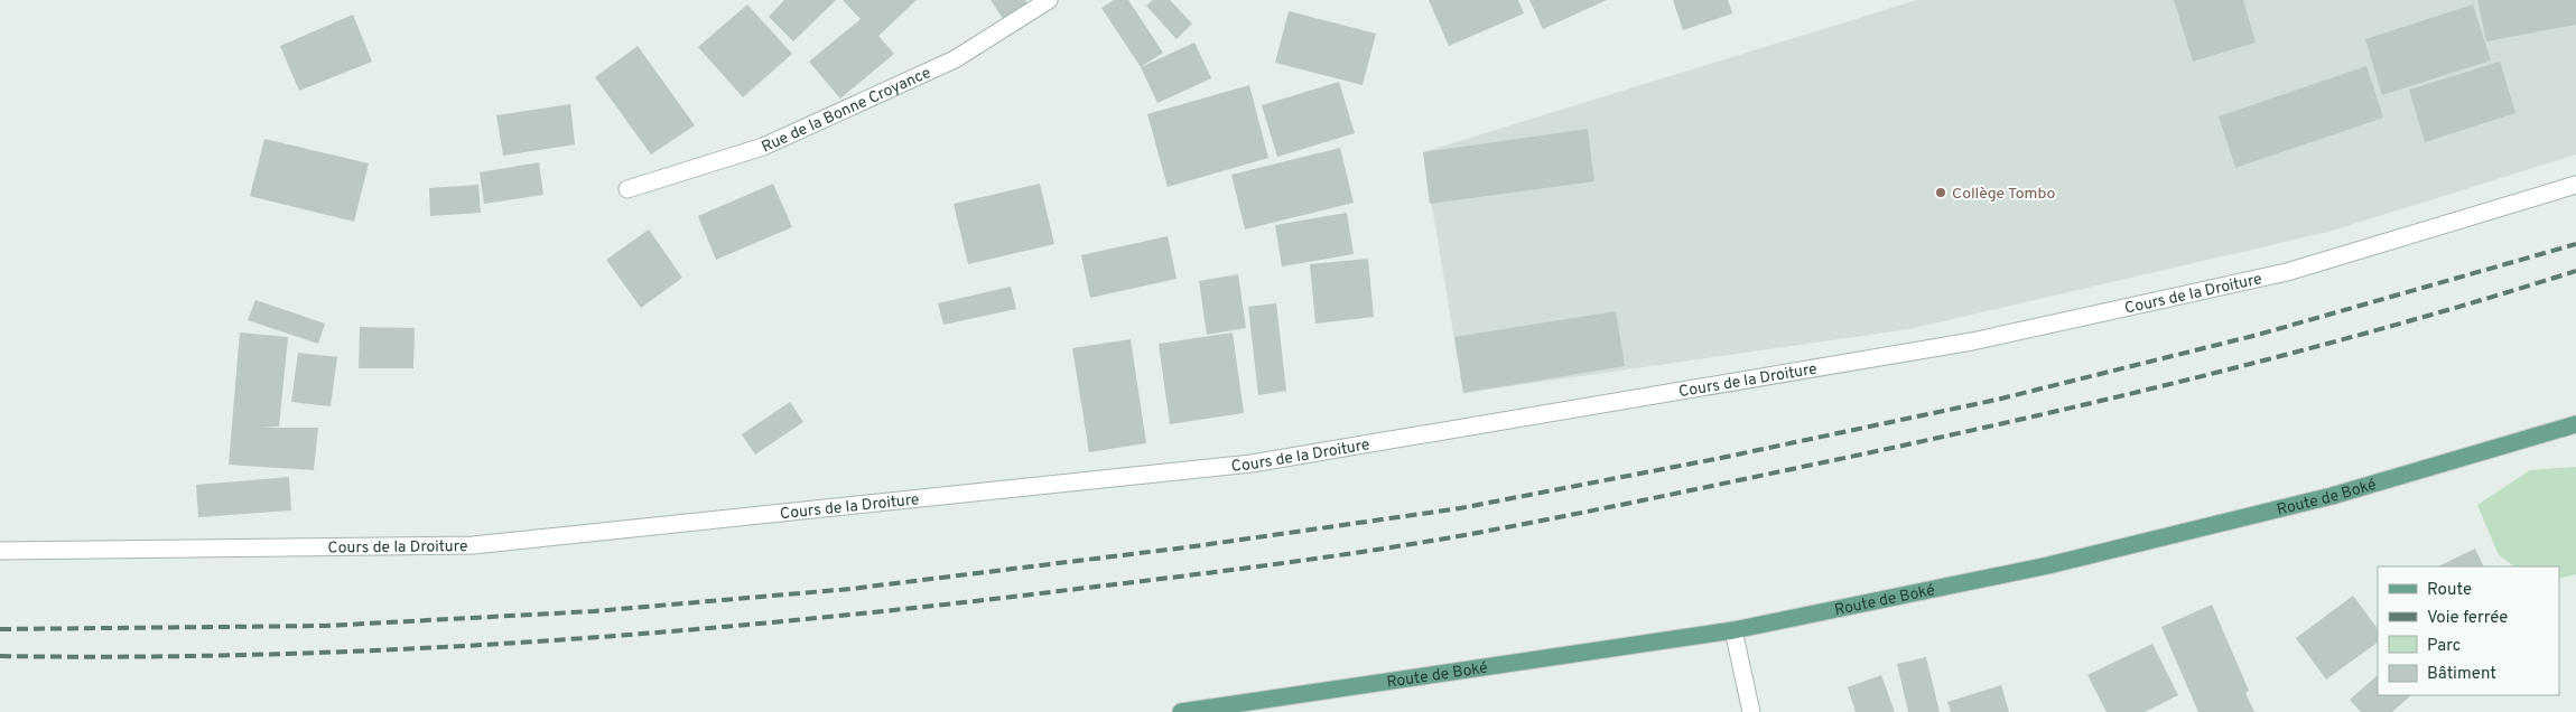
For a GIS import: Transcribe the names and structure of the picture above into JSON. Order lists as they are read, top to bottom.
{
  "streets": {
    "main road": ["Route de Boké"],
    "street": ["Rue de la Bonne Croyance", "Cours de la Droiture"]
  },
  "places": ["Collège Tombo"],
  "legend": [
    "Route",
    "Voie ferrée",
    "Parc",
    "Bâtiment"
  ]
}
